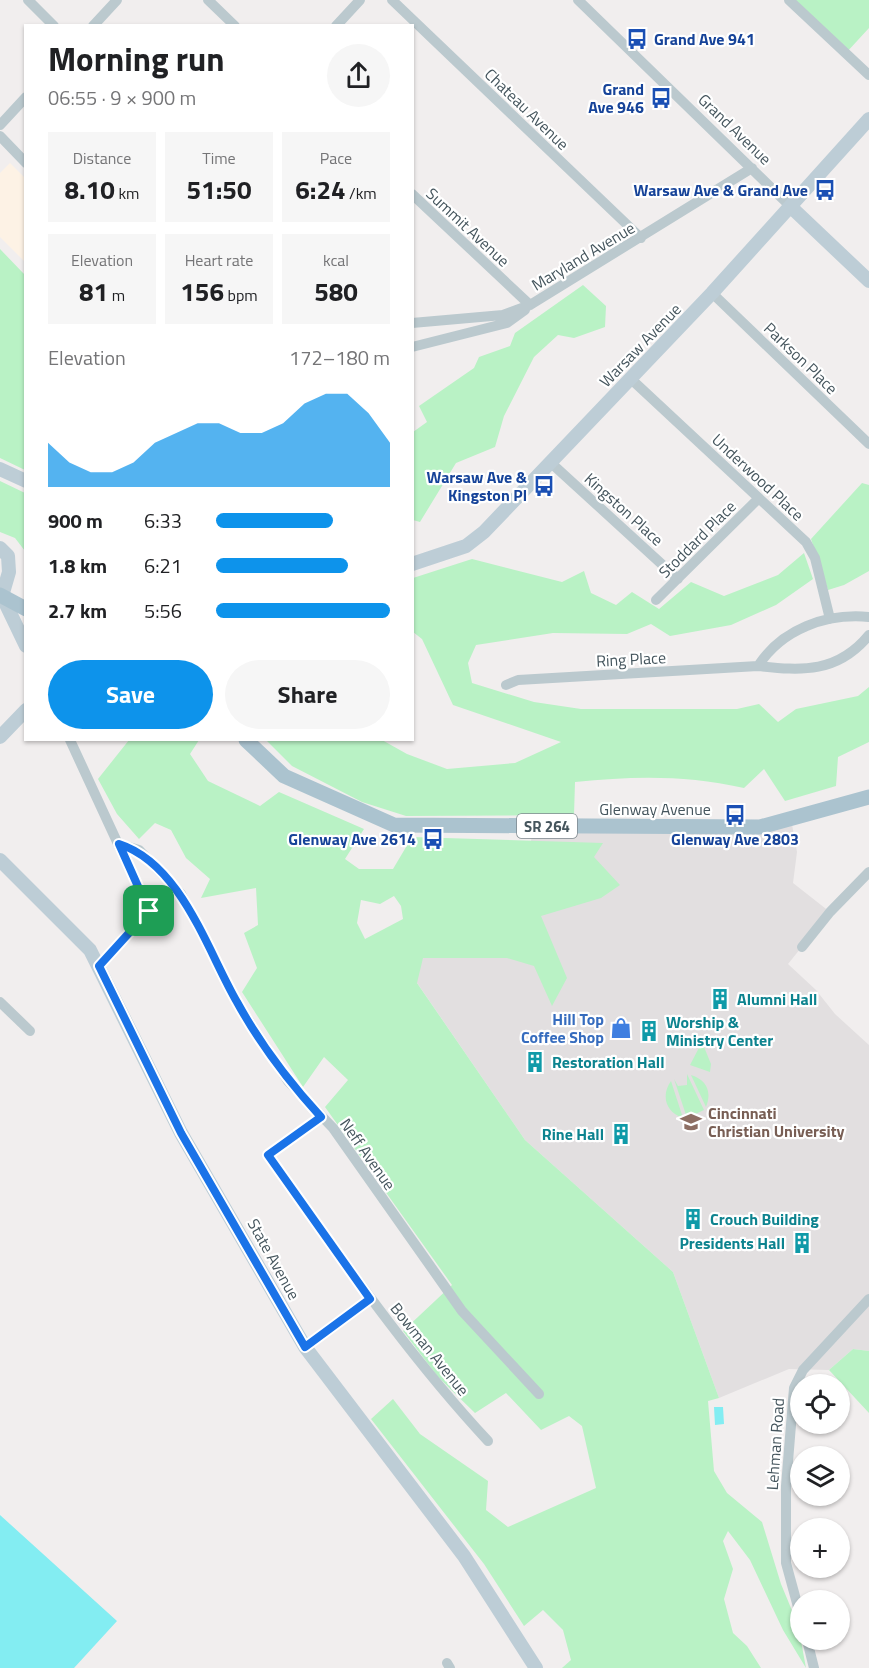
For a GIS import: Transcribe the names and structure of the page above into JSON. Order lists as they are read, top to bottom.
{
  "streets": {
    "main road": [
      "Grand Avenue",
      "Warsaw Avenue",
      "Glenway Avenue",
      "SR 264",
      "State Avenue"
    ],
    "street": [
      "Chateau Avenue",
      "Summit Avenue",
      "Maryland Avenue",
      "Parkson Place",
      "Underwood Place",
      "Kingston Place",
      "Stoddard Place",
      "Ring Place",
      "Neff Avenue",
      "Bowman Avenue",
      "Lehman Road"
    ]
  },
  "crossings": [
    ["Chateau Avenue", "Maryland Avenue"],
    ["Grand Avenue", "Maryland Avenue"],
    ["Grand Avenue", "Warsaw Avenue"],
    ["Summit Avenue", "Maryland Avenue"],
    ["Warsaw Avenue", "Parkson Place"],
    ["Warsaw Avenue", "Underwood Place"],
    ["Warsaw Avenue", "Kingston Place"],
    ["Underwood Place", "Stoddard Place"],
    ["Kingston Place", "Stoddard Place"],
    ["Neff Avenue", "Bowman Avenue"]
  ],
  "places": {
    "bus stop": [
      "Grand Ave 941",
      "Grand Ave 946",
      "Warsaw Ave & Grand Ave",
      "Warsaw Ave & Kingston Pl",
      "Glenway Ave 2803",
      "Glenway Ave 2614"
    ],
    "building": [
      "Alumni Hall",
      "Worship & Ministry Center",
      "Restoration Hall",
      "Rine Hall",
      "Crouch Building",
      "Presidents Hall"
    ],
    "shop": ["Hill Top Coffee Shop"],
    "school or university": ["Cincinnati Christian University"]
  },
  "page": {
    "heading": ["Morning run", "06:55 · 9 × 900 m"],
    "stats": [
      ["Distance", "8.10 km"],
      ["Time", "51:50"],
      ["Pace", "6:24 /km"],
      ["Elevation", "81 m"],
      ["Heart rate", "156 bpm"],
      ["kcal", "580"]
    ],
    "chart": ["Elevation", "172–180 m"],
    "list": [
      {
        "name": "900 m",
        "note": "6:33"
      },
      {
        "name": "1.8 km",
        "note": "6:21"
      },
      {
        "name": "2.7 km",
        "note": "5:56"
      }
    ],
    "buttons": ["Save", "Share"],
    "map_buttons": ["+", "−"]
  }
}
